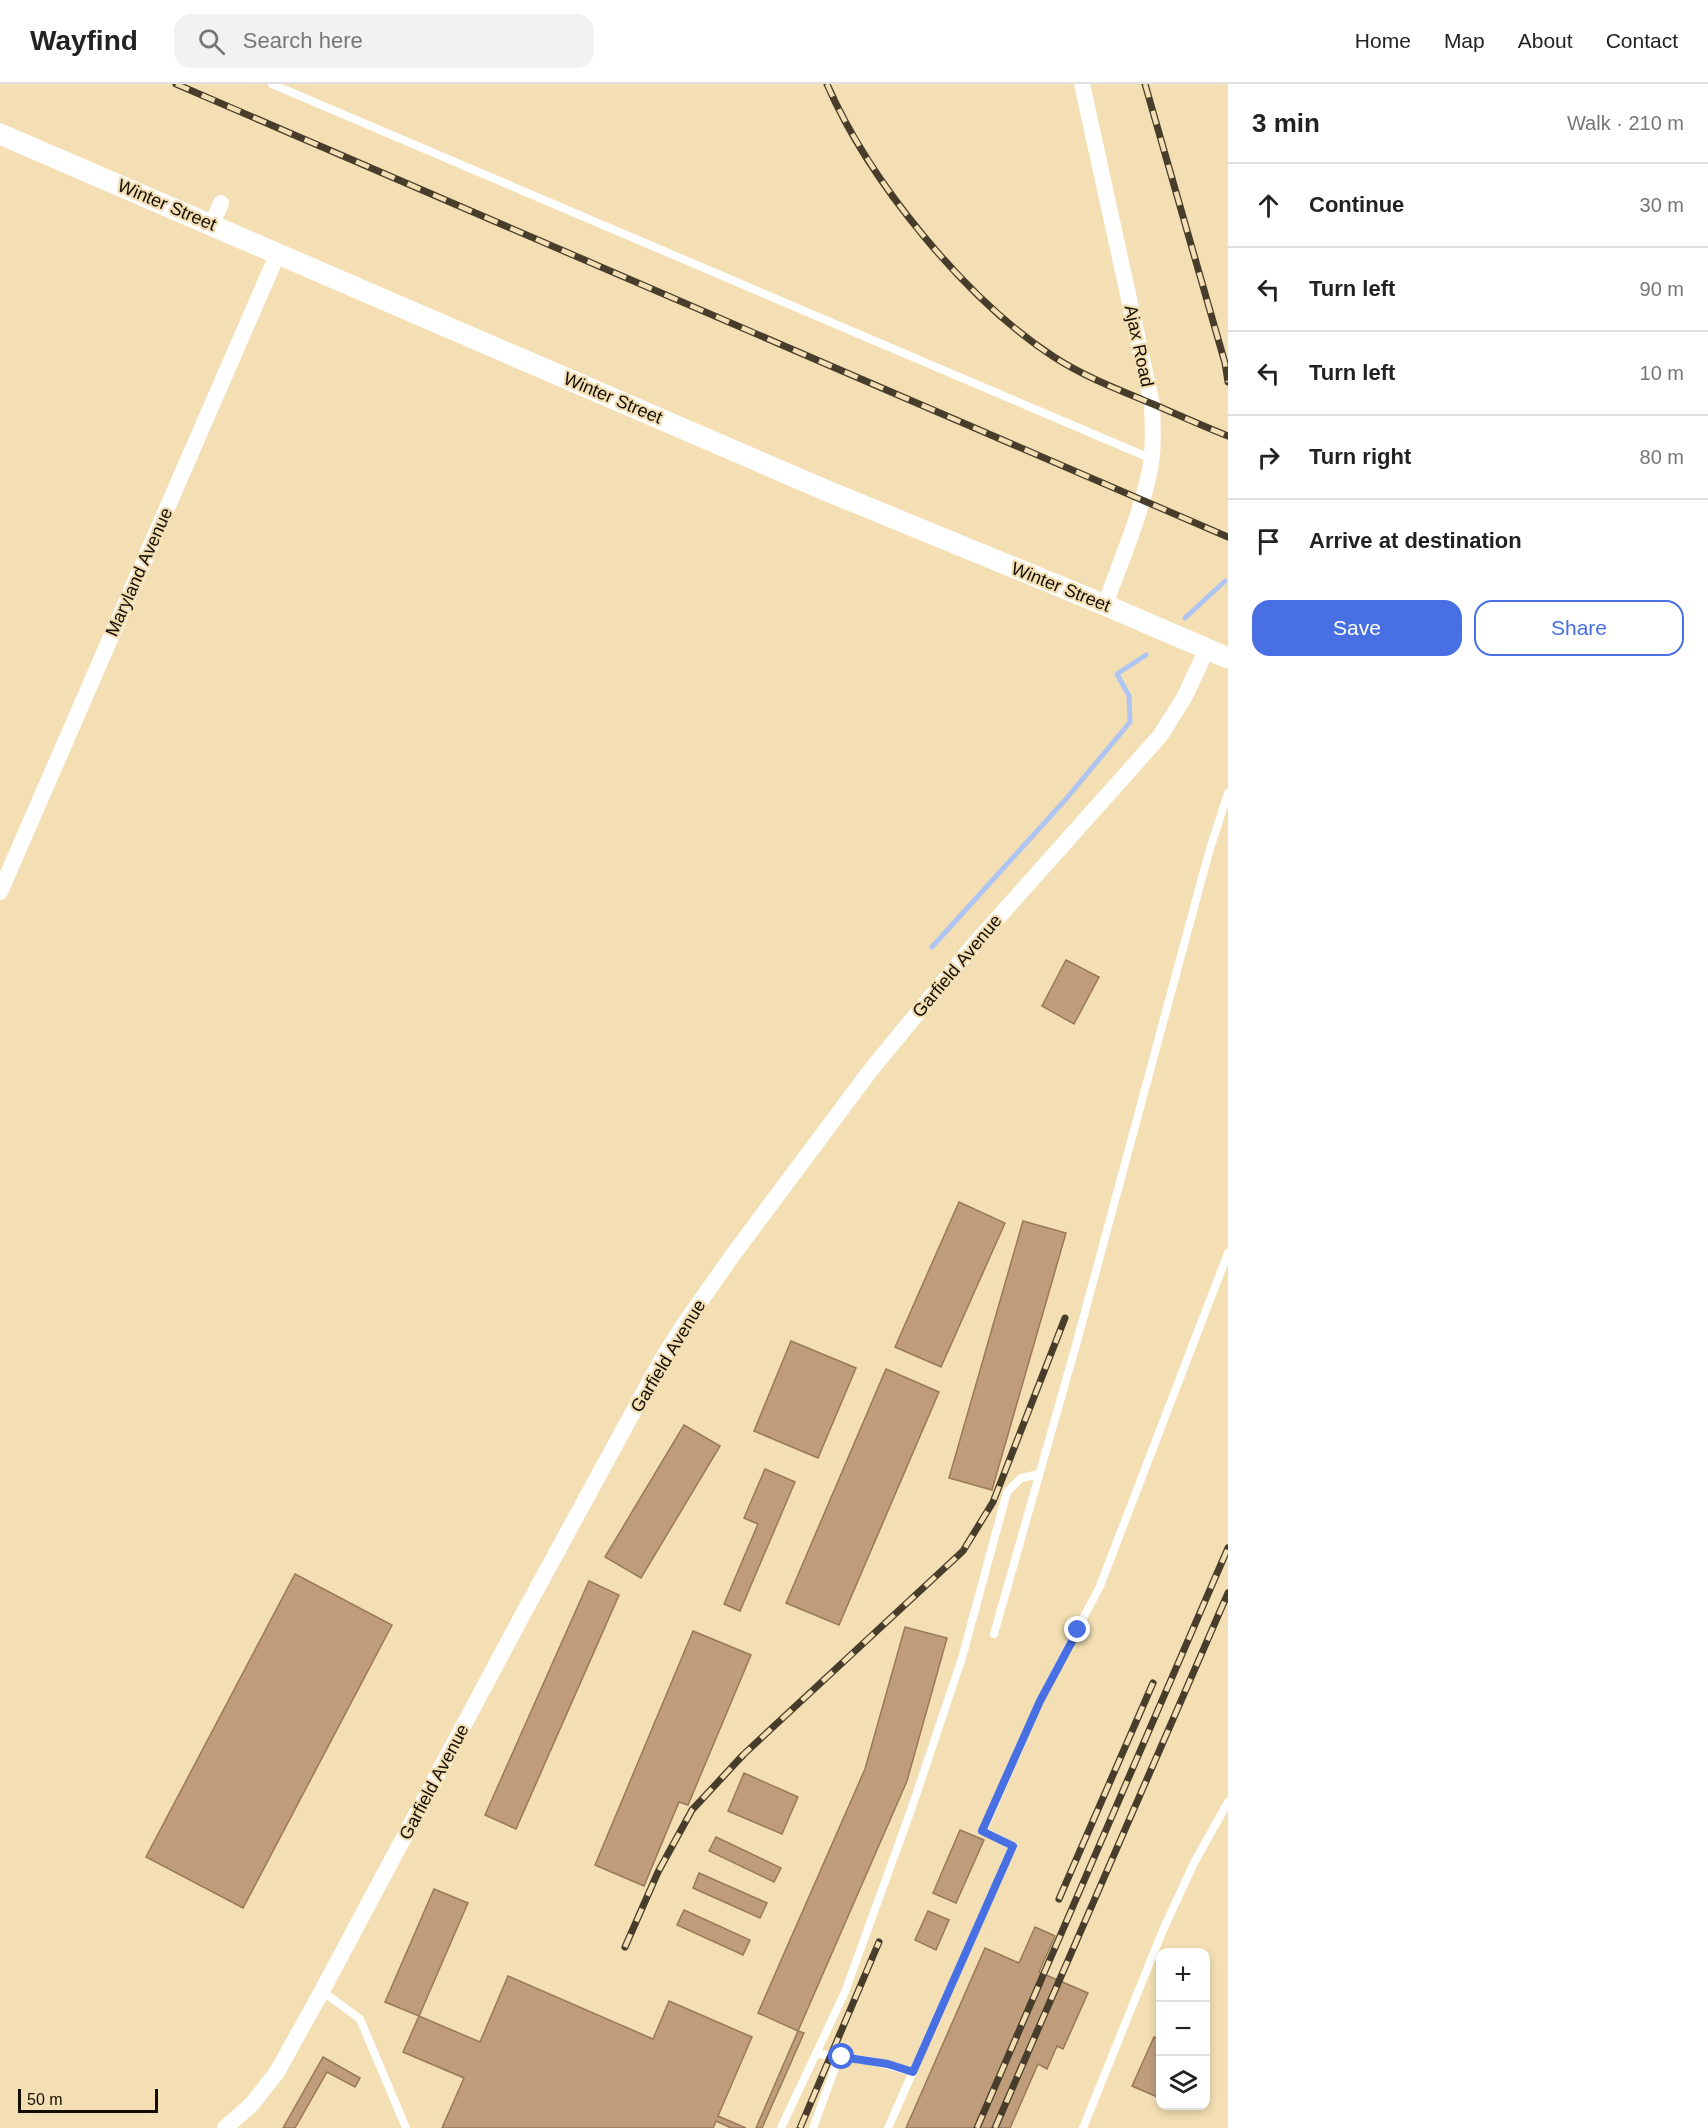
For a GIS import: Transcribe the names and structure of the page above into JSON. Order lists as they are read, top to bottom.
{
  "streets": {
    "street": [
      "Winter Street",
      "Ajax Road",
      "Maryland Avenue",
      "Garfield Avenue"
    ]
  },
  "crossings": [
    ["Winter Street", "Ajax Road"],
    ["Winter Street", "Maryland Avenue"],
    ["Winter Street", "Garfield Avenue"]
  ],
  "scale_bar": "50 m",
  "page": {
    "header": "Wayfind",
    "search": "Search here",
    "nav": [
      "Home",
      "Map",
      "About",
      "Contact"
    ],
    "heading": ["3 min", "Walk · 210 m"],
    "list": [
      ["Continue", "30 m"],
      ["Turn left", "90 m"],
      ["Turn left", "10 m"],
      ["Turn right", "80 m"],
      "Arrive at destination"
    ],
    "buttons": ["Save", "Share"],
    "map_buttons": ["+", "−"],
    "scale": "50 m"
  }
}
